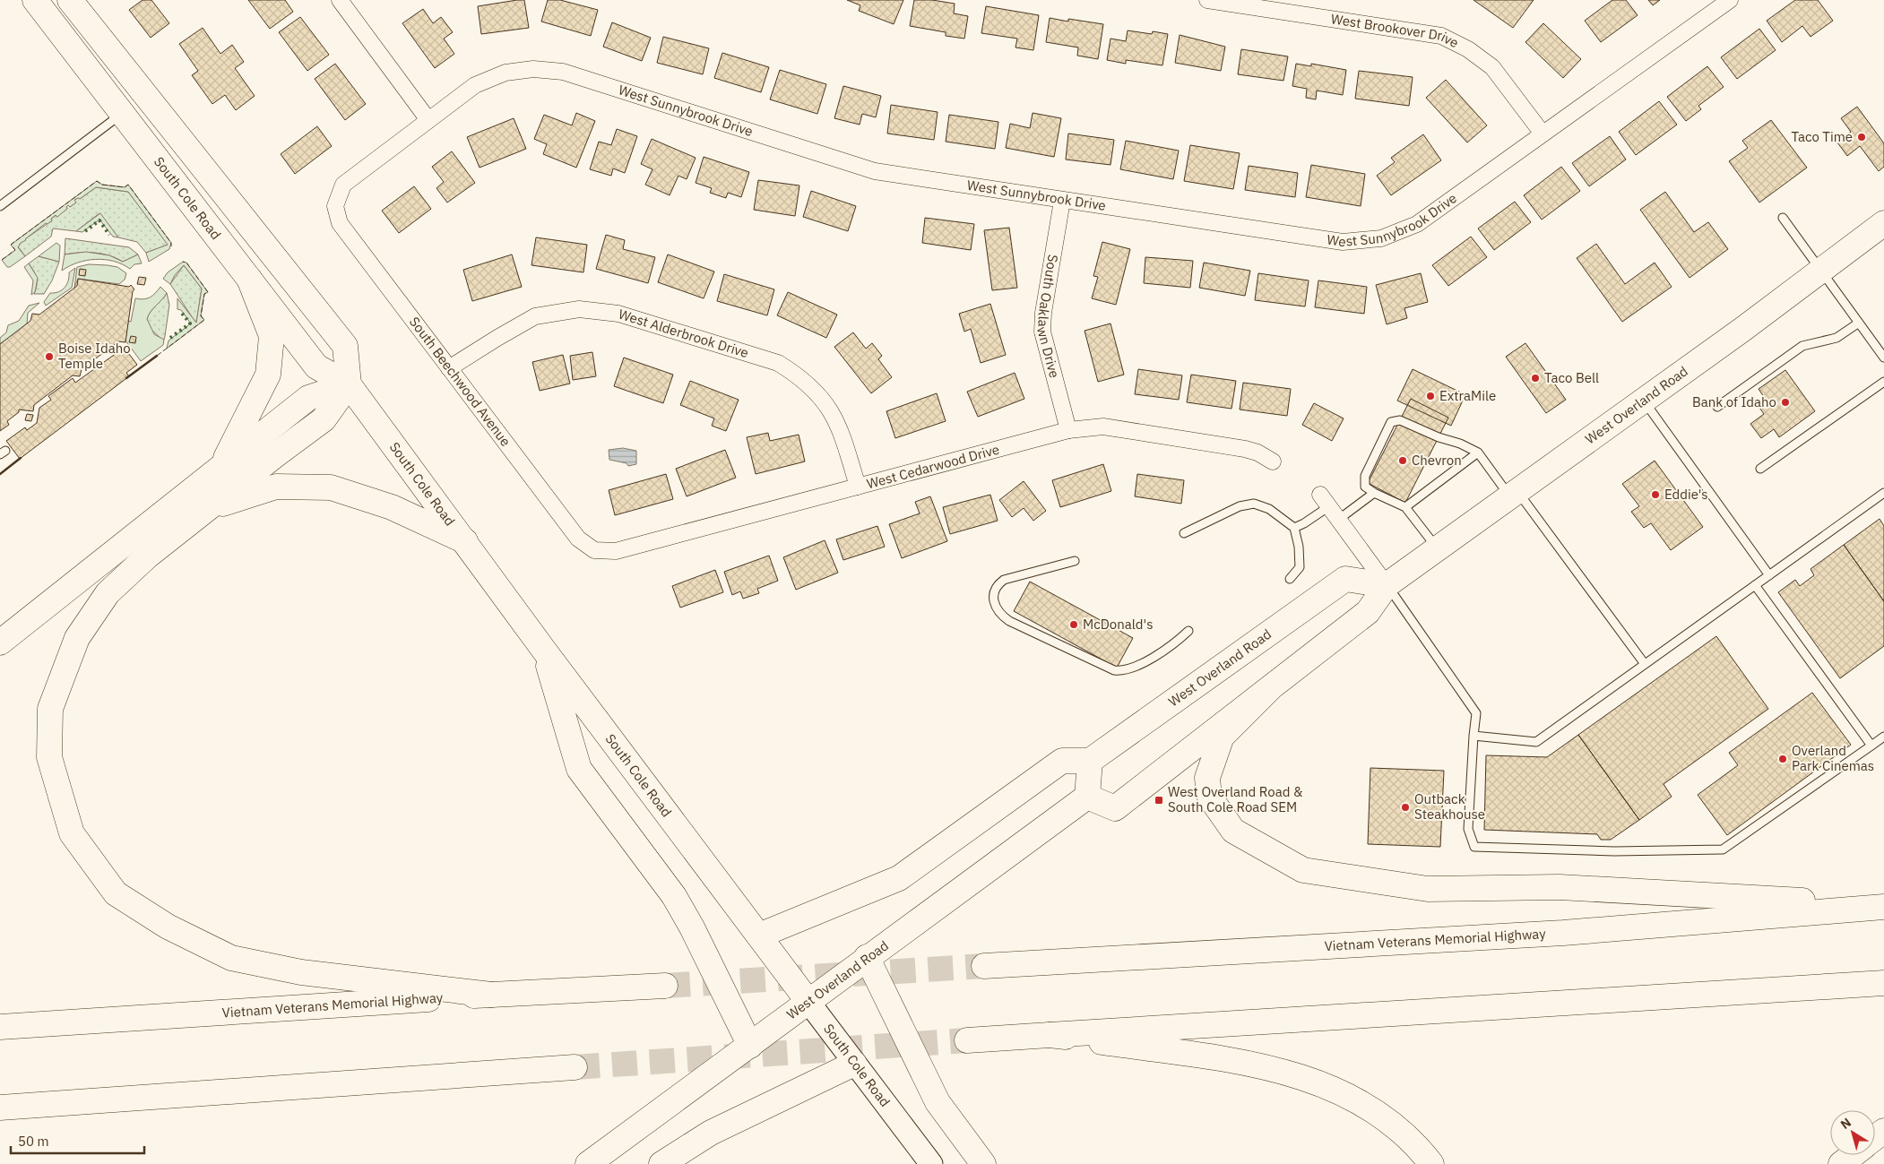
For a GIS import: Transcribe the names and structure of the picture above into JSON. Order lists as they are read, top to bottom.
{
  "streets": {
    "main road": ["South Cole Road", "West Overland Road", "Vietnam Veterans Memorial Highway"],
    "street": [
      "West Brookover Drive",
      "West Sunnybrook Drive",
      "South Oaklawn Drive",
      "West Alderbrook Drive",
      "South Beechwood Avenue",
      "West Cedarwood Drive"
    ]
  },
  "crossings": [
    ["West Brookover Drive", "West Sunnybrook Drive"],
    ["West Sunnybrook Drive", "South Oaklawn Drive"],
    ["West Sunnybrook Drive", "South Beechwood Avenue"],
    ["South Cole Road", "West Overland Road"],
    ["South Oaklawn Drive", "West Cedarwood Drive"],
    ["West Alderbrook Drive", "South Beechwood Avenue"],
    ["West Alderbrook Drive", "West Cedarwood Drive"],
    ["South Beechwood Avenue", "West Cedarwood Drive"]
  ],
  "places": {
    "other": [
      "Taco Time",
      "Boise Idaho Temple",
      "Taco Bell",
      "ExtraMile",
      "Bank of Idaho",
      "Chevron",
      "Eddie's",
      "McDonald's",
      "Overland Park Cinemas",
      "Outback Steakhouse"
    ],
    "transit": ["West Overland Road & South Cole Road SEM"]
  },
  "scale_bar": "50 m",
  "north": "top left"
}
